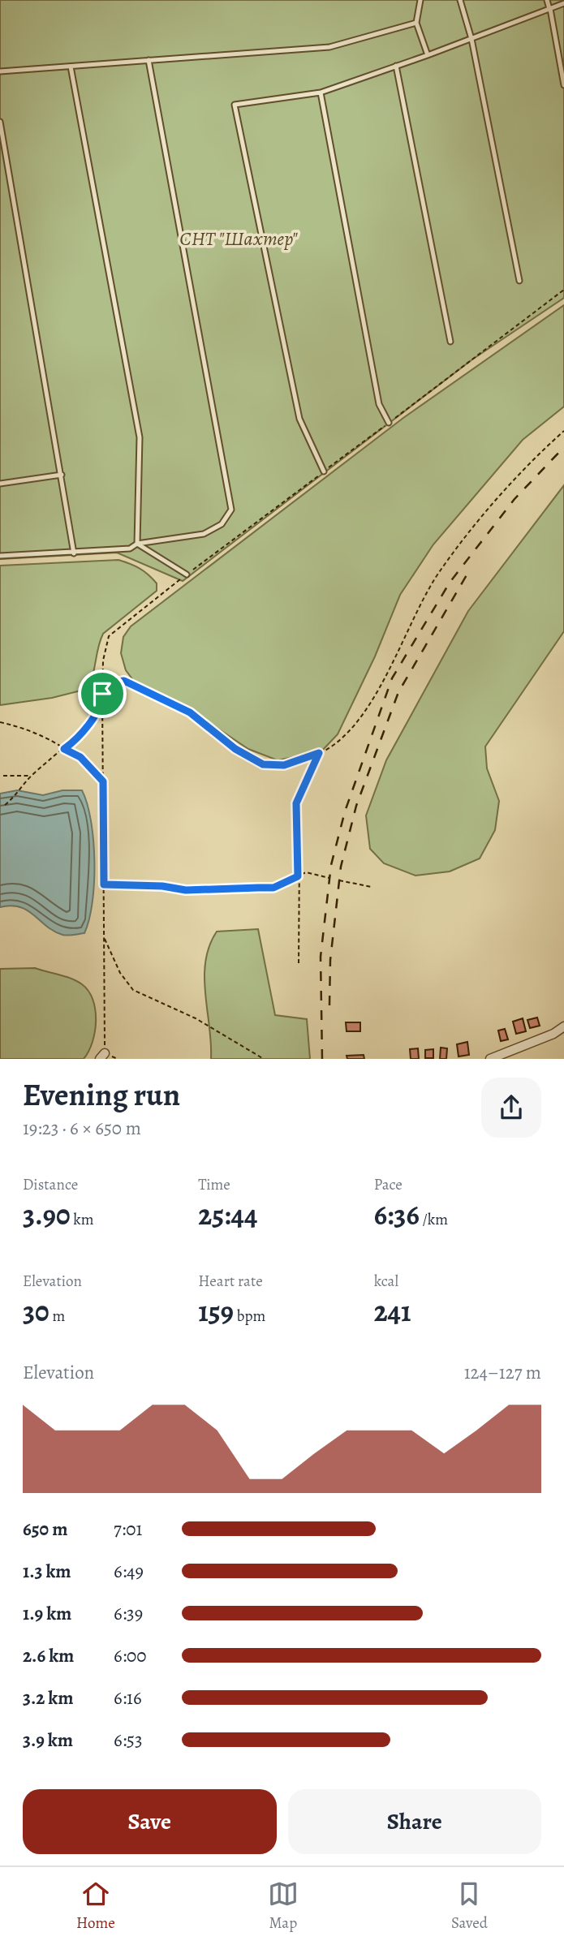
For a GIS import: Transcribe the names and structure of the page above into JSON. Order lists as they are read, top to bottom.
{
  "parks": ["СНТ \"Шахтер\""],
  "page": {
    "heading": ["Evening run", "19:23 · 6 × 650 m"],
    "stats": [
      ["Distance", "3.90 km"],
      ["Time", "25:44"],
      ["Pace", "6:36 /km"],
      ["Elevation", "30 m"],
      ["Heart rate", "159 bpm"],
      ["kcal", "241"]
    ],
    "chart": ["Elevation", "124–127 m"],
    "list": [
      {
        "name": "650 m",
        "note": "7:01"
      },
      {
        "name": "1.3 km",
        "note": "6:49"
      },
      {
        "name": "1.9 km",
        "note": "6:39"
      },
      {
        "name": "2.6 km",
        "note": "6:00"
      },
      {
        "name": "3.2 km",
        "note": "6:16"
      },
      {
        "name": "3.9 km",
        "note": "6:53"
      }
    ],
    "buttons": ["Save", "Share"],
    "tabs": ["Home", "Map", "Saved"]
  }
}
